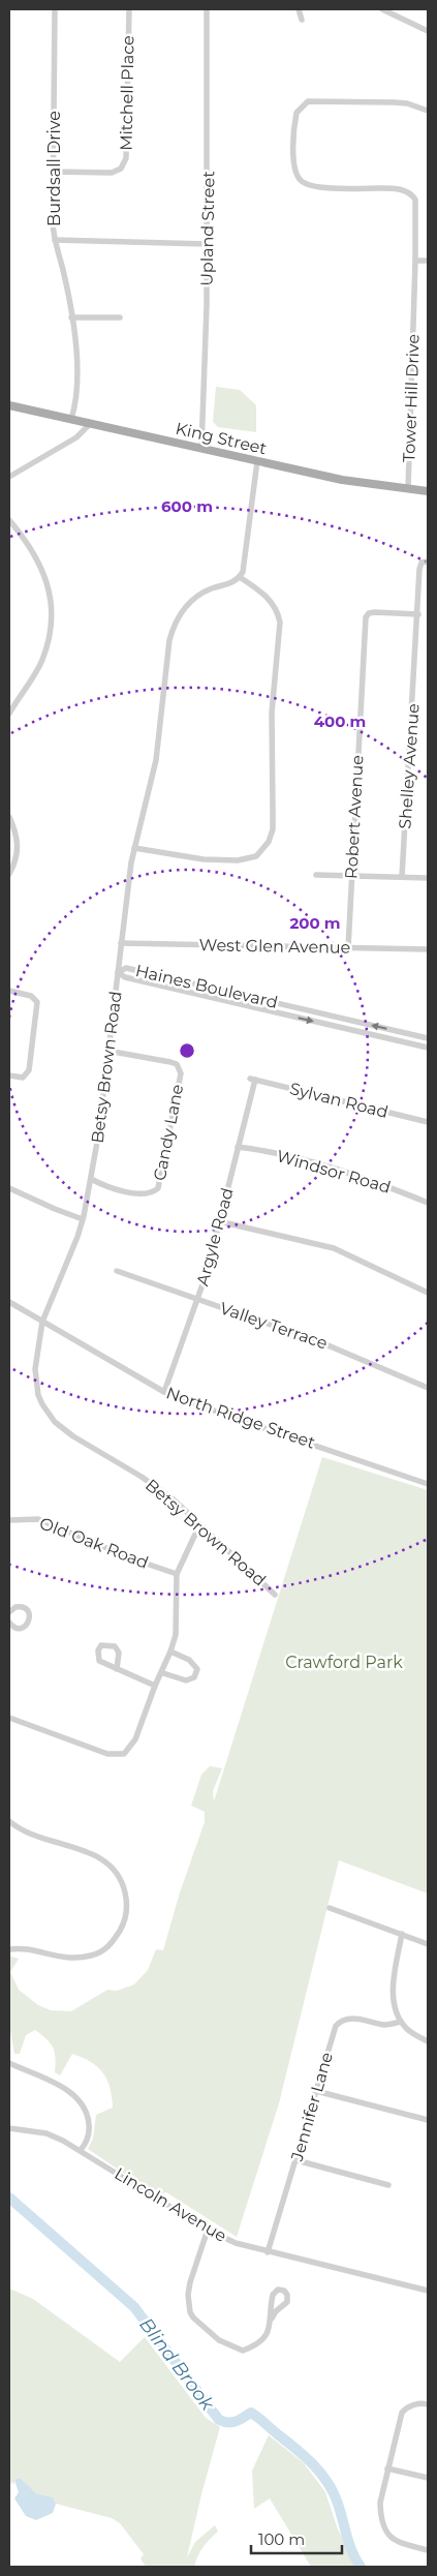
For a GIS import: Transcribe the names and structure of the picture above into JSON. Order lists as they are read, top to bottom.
{
  "streets": {
    "main road": ["King Street"],
    "street": [
      "Mitchell Place",
      "Burdsall Drive",
      "Upland Street",
      "Tower Hill Drive",
      "Shelley Avenue",
      "Robert Avenue",
      "West Glen Avenue",
      "Haines Boulevard",
      "Betsy Brown Road",
      "Sylvan Road",
      "Candy Lane",
      "Windsor Road",
      "Argyle Road",
      "Valley Terrace",
      "North Ridge Street",
      "Old Oak Road",
      "Jennifer Lane",
      "Lincoln Avenue"
    ]
  },
  "crossings": [
    ["Mitchell Place", "Burdsall Drive"],
    ["Burdsall Drive", "King Street"],
    ["Upland Street", "King Street"],
    ["Tower Hill Drive", "King Street"],
    ["Shelley Avenue", "Robert Avenue"],
    ["Robert Avenue", "West Glen Avenue"],
    ["West Glen Avenue", "Betsy Brown Road"],
    ["Haines Boulevard", "Betsy Brown Road"],
    ["Betsy Brown Road", "Candy Lane"],
    ["Betsy Brown Road", "North Ridge Street"],
    ["Sylvan Road", "Argyle Road"],
    ["Windsor Road", "Argyle Road"],
    ["Argyle Road", "Valley Terrace"],
    ["Argyle Road", "North Ridge Street"],
    ["Jennifer Lane", "Lincoln Avenue"]
  ],
  "water": ["Blind Brook"],
  "parks": ["Crawford Park"],
  "scale_bar": "100 m",
  "rings": ["600 m", "400 m", "200 m"]
}
